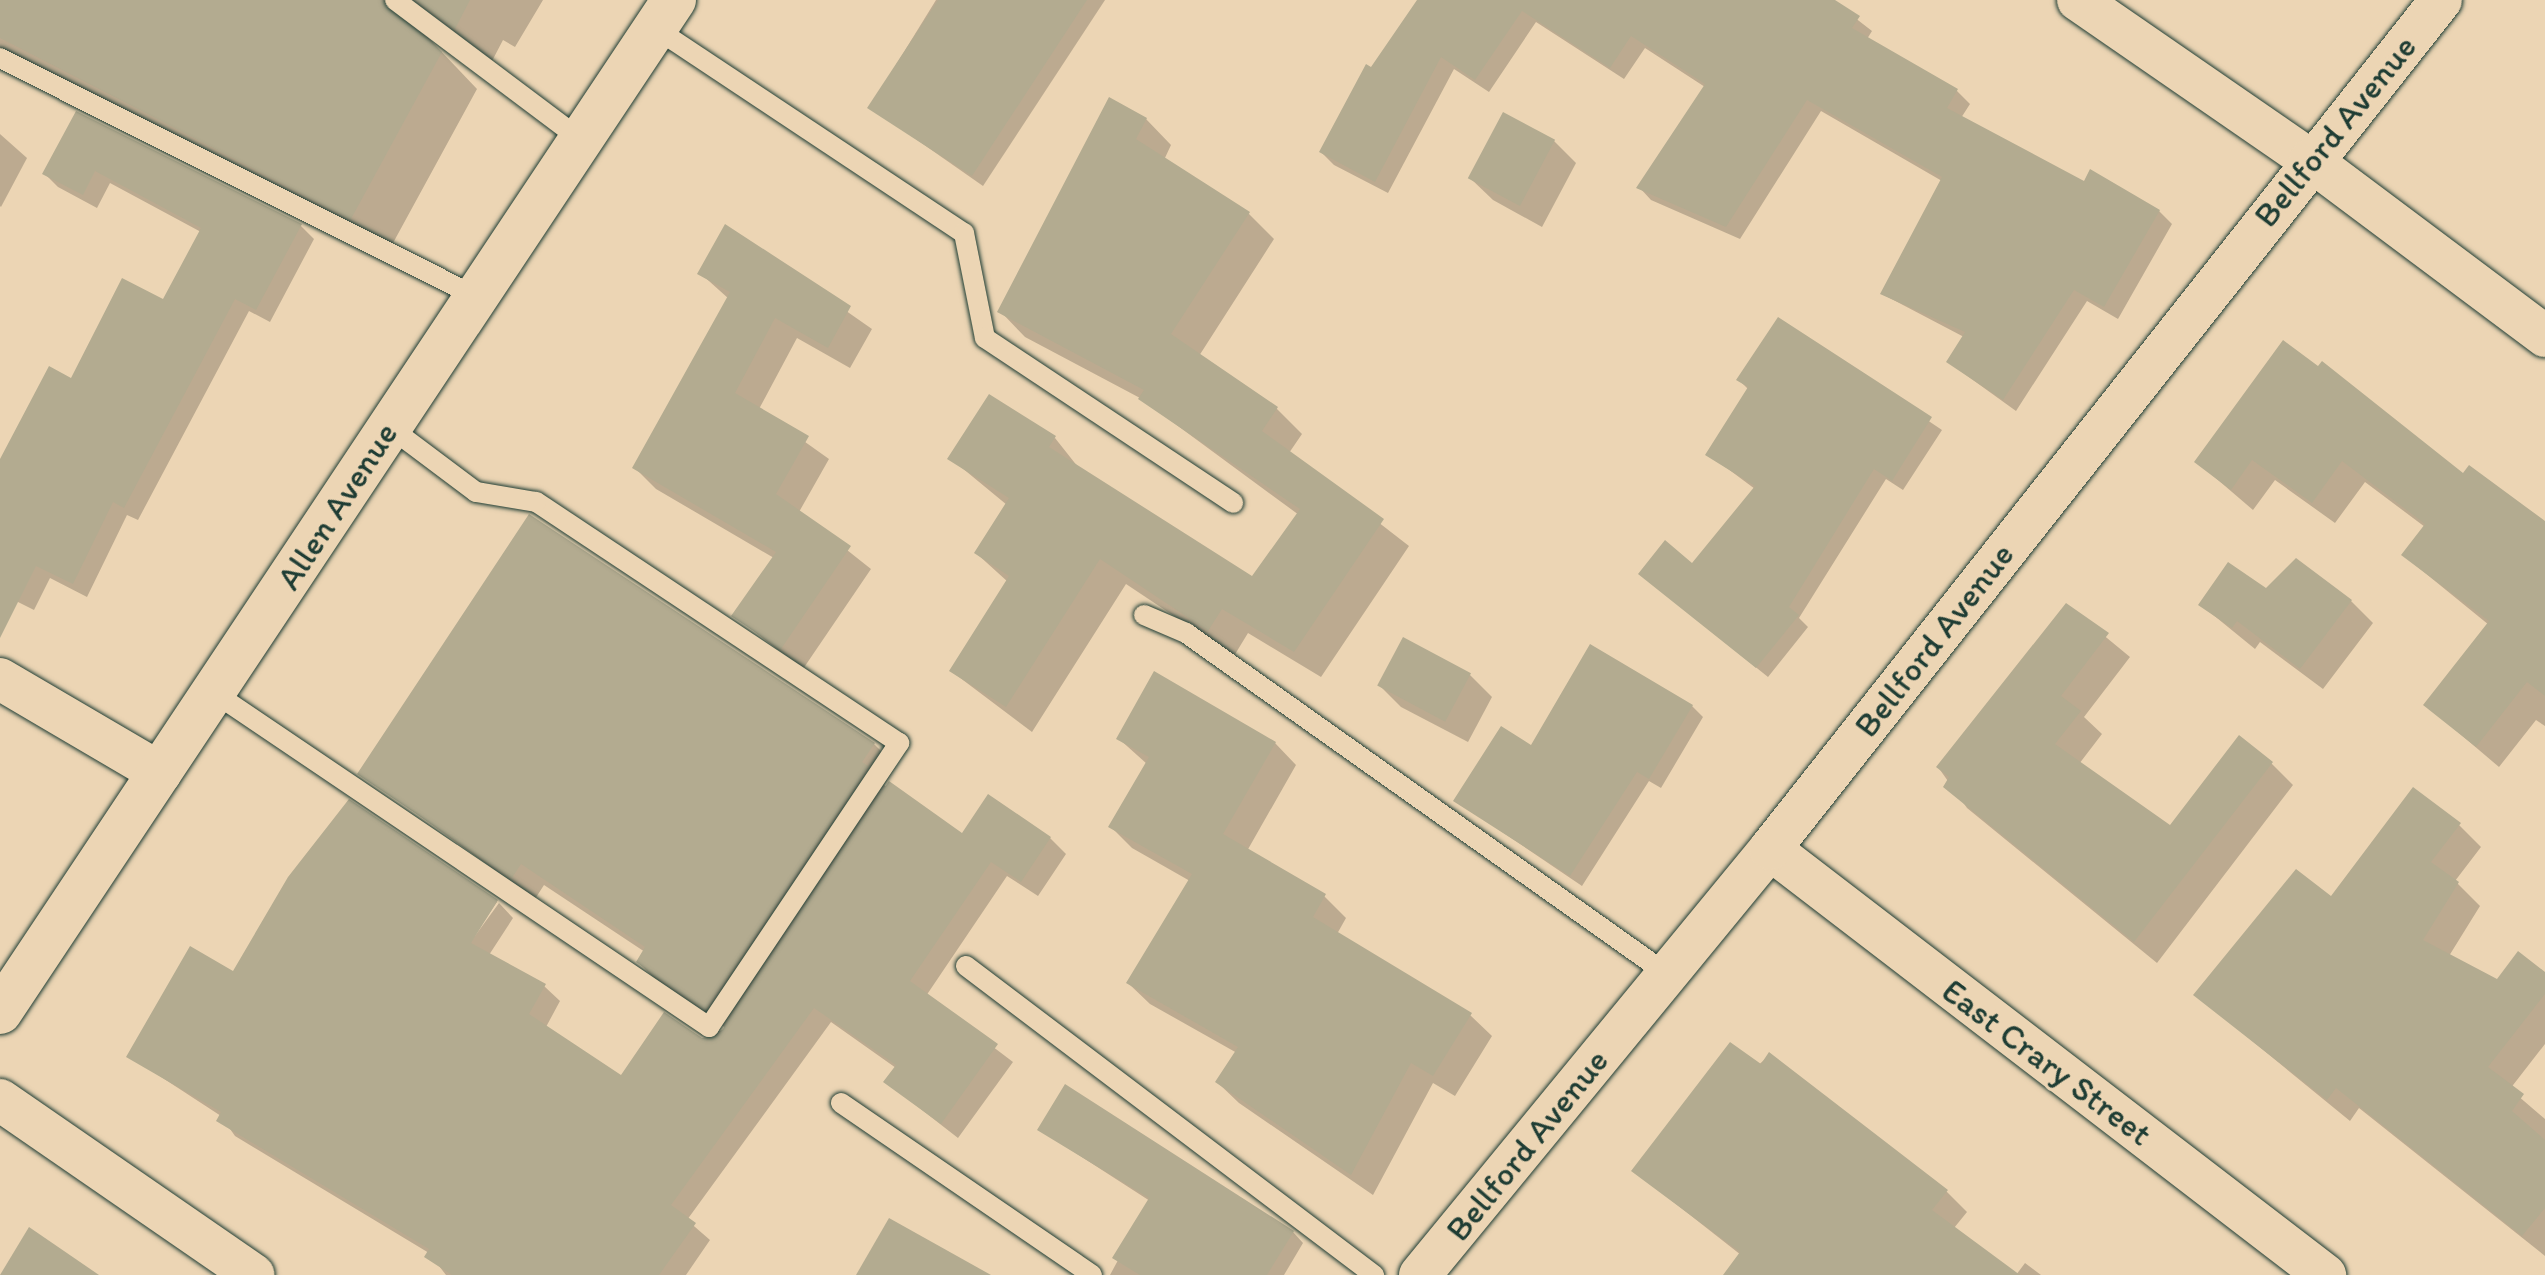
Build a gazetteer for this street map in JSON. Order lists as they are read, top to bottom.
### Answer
{
  "streets": {
    "street": ["Bellford Avenue", "Allen Avenue", "East Crary Street"]
  },
  "crossings": [
    ["Bellford Avenue", "East Crary Street"]
  ]
}
